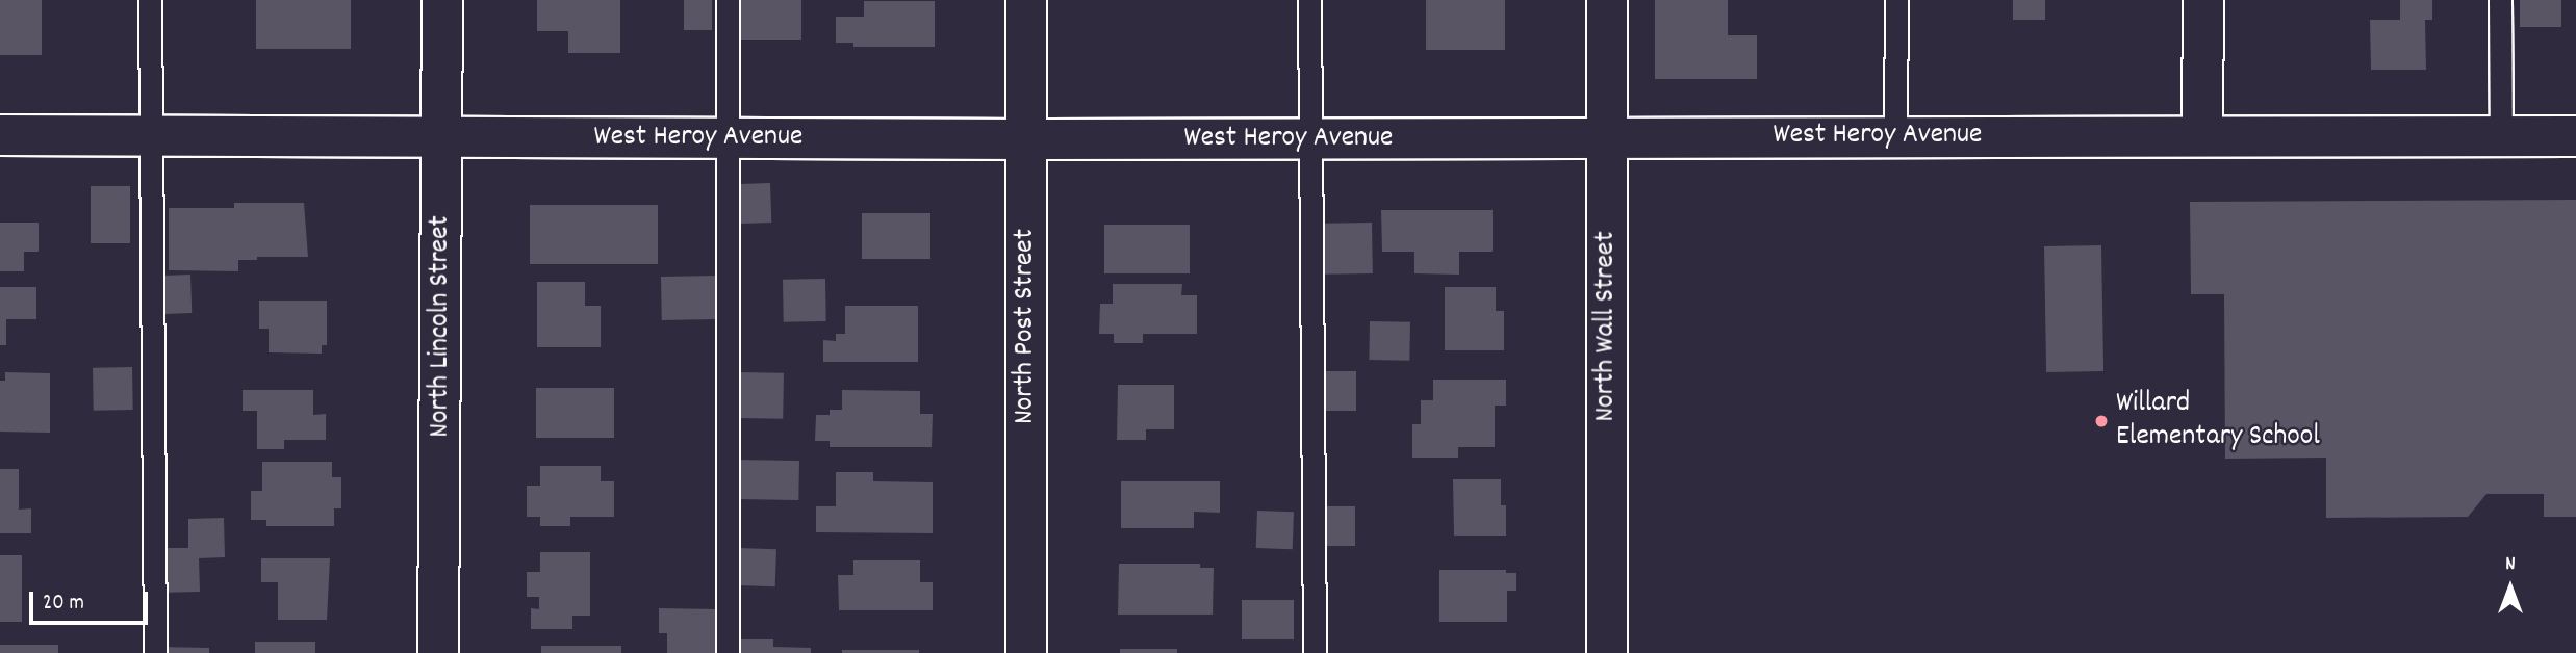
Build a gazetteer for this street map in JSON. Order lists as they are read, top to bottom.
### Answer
{
  "streets": {
    "street": [
      "West Heroy Avenue",
      "North Lincoln Street",
      "North Post Street",
      "North Wall Street"
    ]
  },
  "crossings": [
    ["West Heroy Avenue", "North Lincoln Street"],
    ["West Heroy Avenue", "North Post Street"],
    ["West Heroy Avenue", "North Wall Street"]
  ],
  "places": ["Willard Elementary School"],
  "scale_bar": "20 m",
  "north": "top"
}
